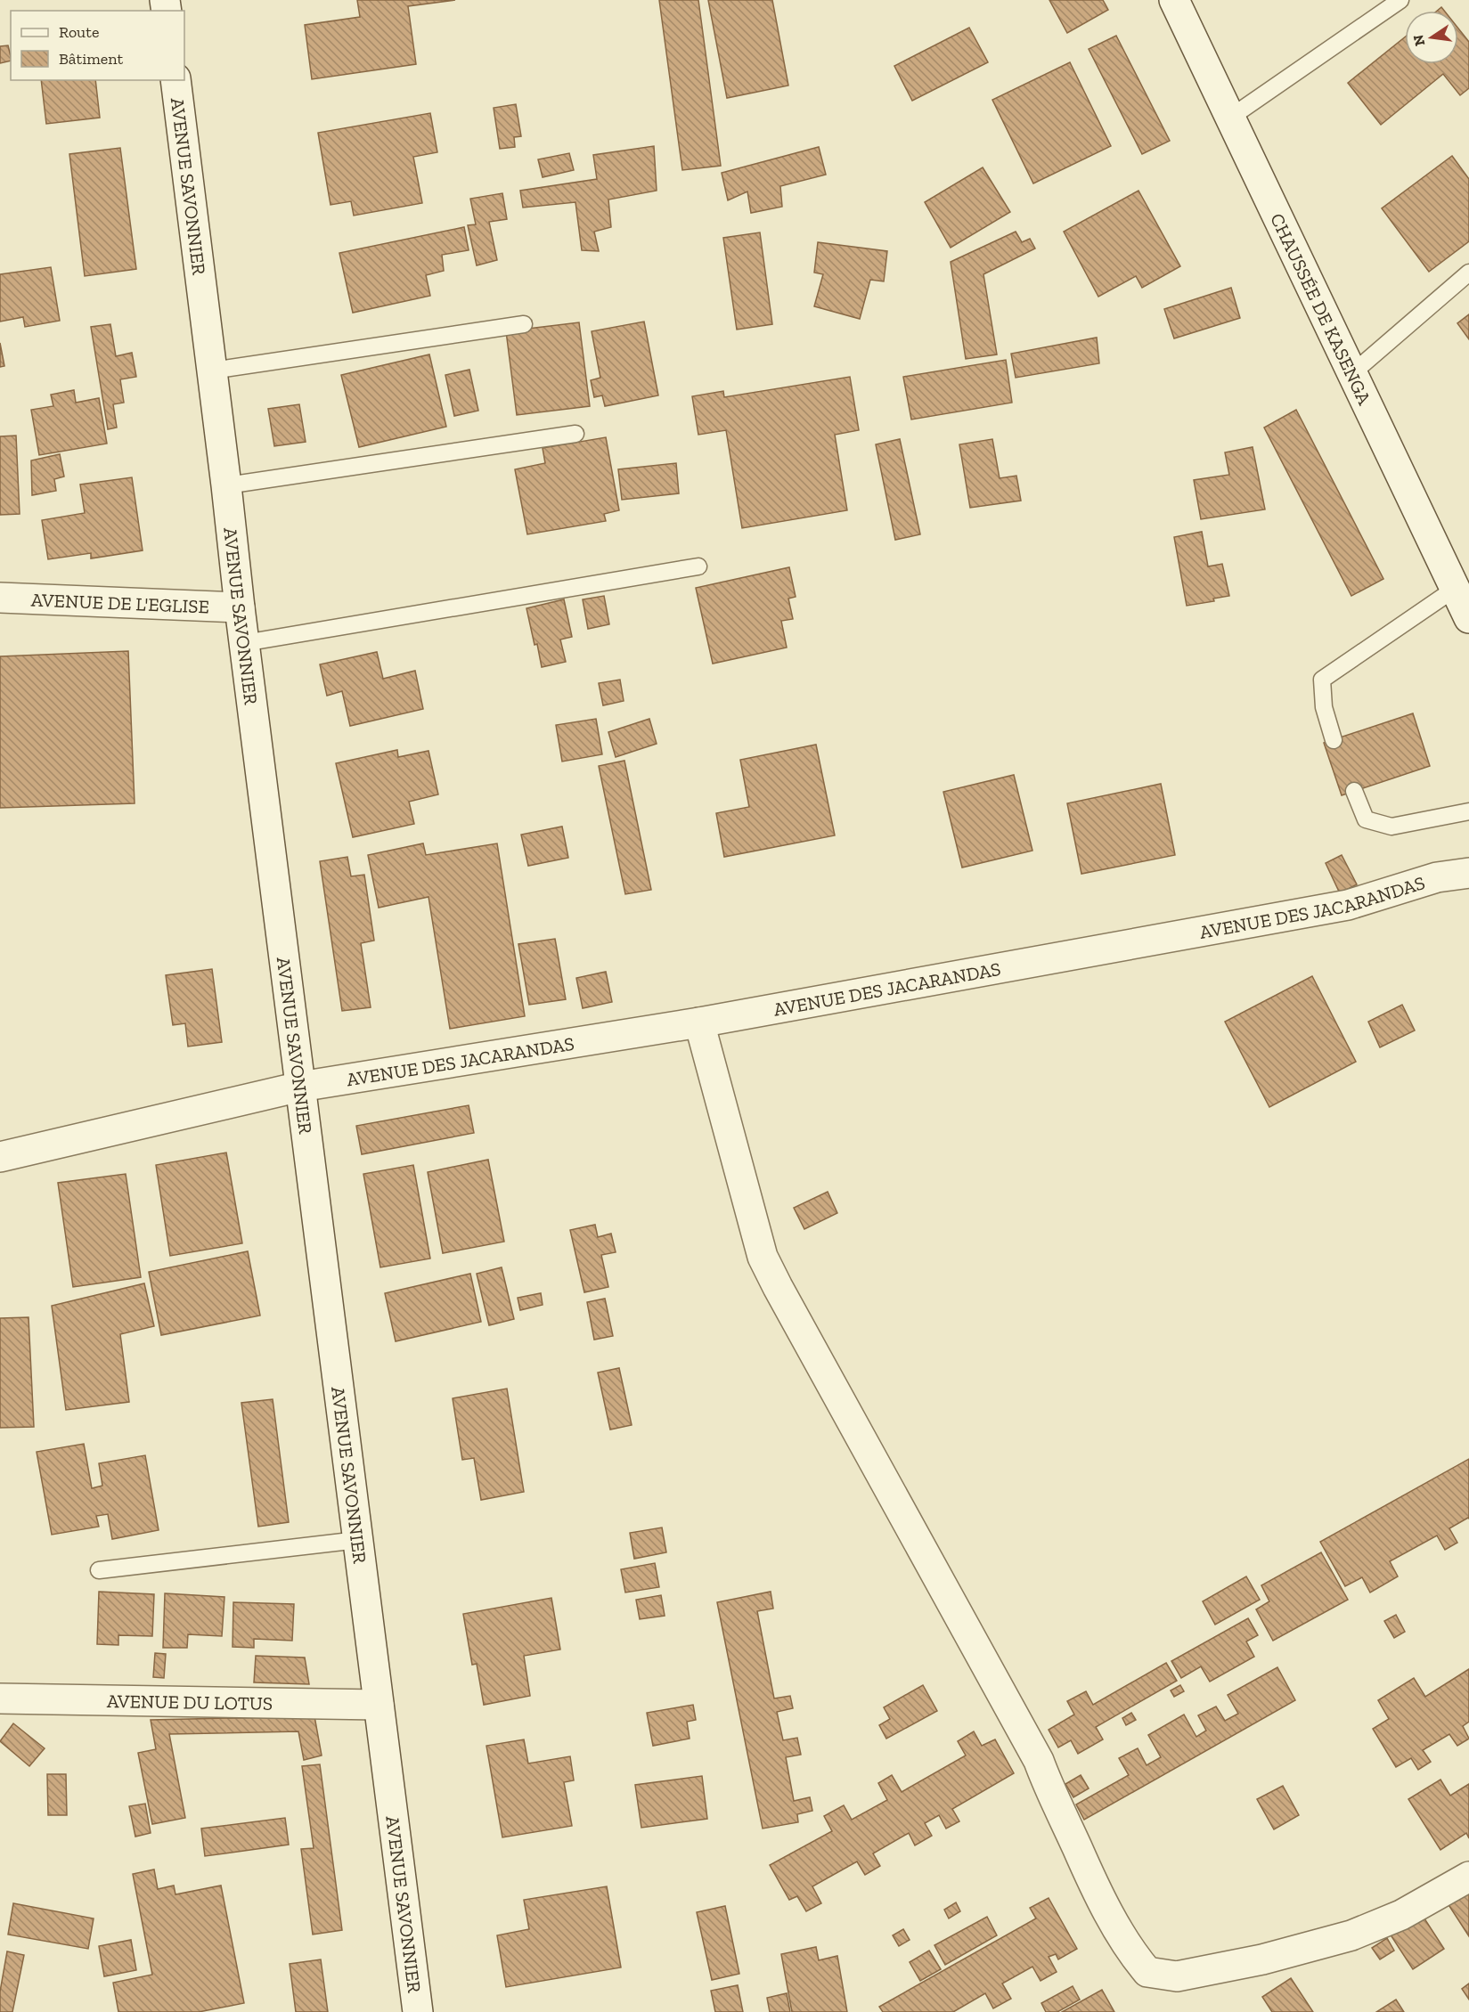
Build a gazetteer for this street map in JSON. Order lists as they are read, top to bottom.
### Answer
{
  "streets": {
    "street": [
      "AVENUE SAVONNIER",
      "CHAUSSÉE DE KASENGA",
      "AVENUE DE L'EGLISE",
      "AVENUE DES JACARANDAS",
      "AVENUE DU LOTUS"
    ]
  },
  "crossings": [
    ["AVENUE SAVONNIER", "AVENUE DE L'EGLISE"],
    ["AVENUE SAVONNIER", "AVENUE DES JACARANDAS"],
    ["AVENUE SAVONNIER", "AVENUE DU LOTUS"]
  ],
  "legend": ["Route", "Bâtiment"],
  "north": "left"
}
